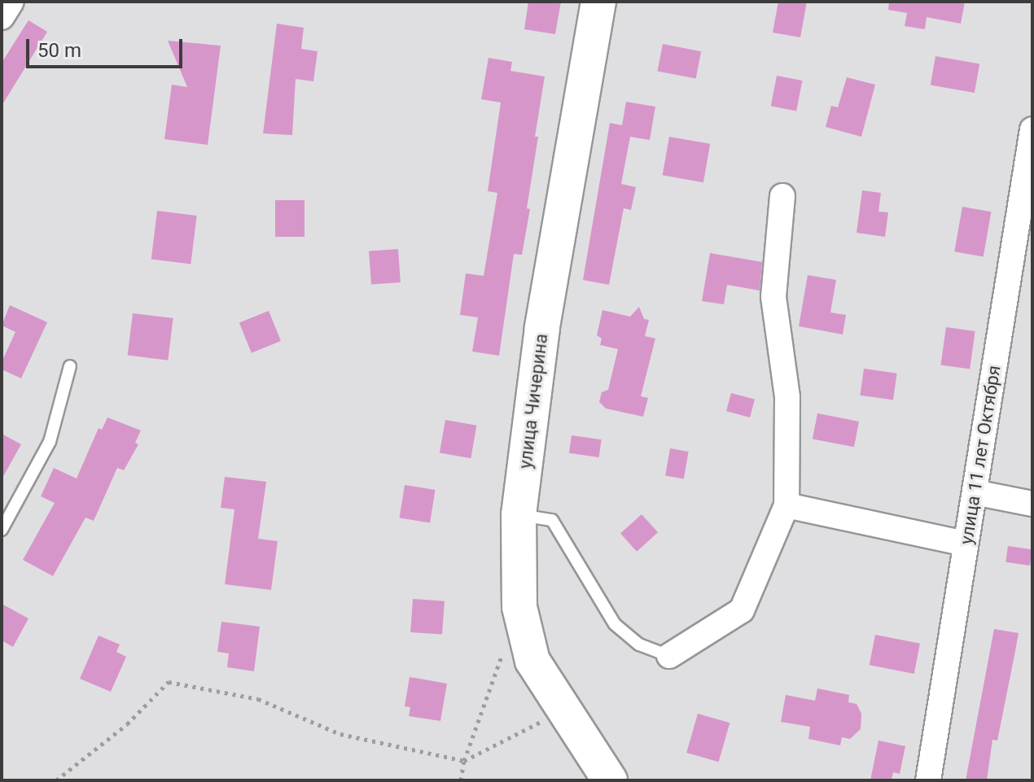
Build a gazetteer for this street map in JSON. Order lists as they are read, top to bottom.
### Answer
{
  "streets": {
    "street": ["улица Чичерина", "улица 11 лет Октября"]
  },
  "scale_bar": "50 m"
}
